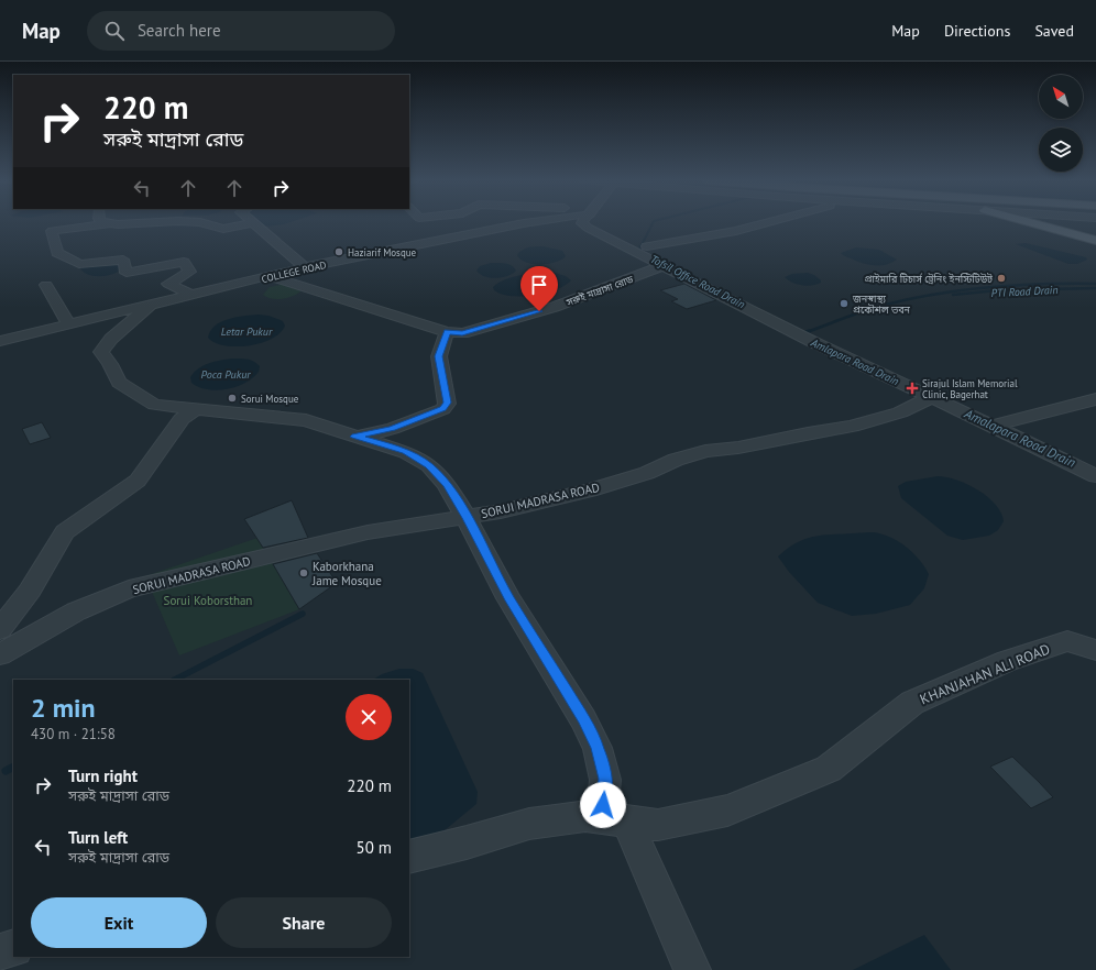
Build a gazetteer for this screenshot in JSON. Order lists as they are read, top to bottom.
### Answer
{
  "streets": {
    "street": [
      "COLLEGE ROAD",
      "সরুই মাদ্রাসা রোড",
      "SORUI MADRASA ROAD",
      "KHANJAHAN ALI ROAD"
    ]
  },
  "crossings": [
    ["COLLEGE ROAD", "সরুই মাদ্রাসা রোড"]
  ],
  "water": [
    "Tofsil Office Road Drain",
    "PTI Road Drain",
    "Letar Pukur",
    "Amlapara Road Drain",
    "Poca Pukur",
    "Amalapara Road Drain"
  ],
  "parks": ["Sorui Koborsthan"],
  "places": {
    "other": [
      "Haziarif Mosque",
      "প্রাইমারি টিচার্স ট্রেনিং ইনস্টিটিউট",
      "জনস্বাস্থ্য প্রকৌশল ভবন",
      "Sorui Mosque",
      "Kaborkhana Jame Mosque"
    ],
    "health": ["Sirajul Islam Memorial Clinic, Bagerhat"]
  },
  "north": "top left",
  "page": {
    "header": "Map",
    "search": "Search here",
    "nav": ["Map", "Directions", "Saved"],
    "turn": ["220 m", "সরুই মাদ্রাসা রোড"],
    "heading": ["2 min", "430 m · 21:58"],
    "list": [
      {
        "name": "Turn right",
        "note": "সরুই মাদ্রাসা রোড",
        "value": "220 m"
      },
      {
        "name": "Turn left",
        "note": "সরুই মাদ্রাসা রোড",
        "value": "50 m"
      }
    ],
    "buttons": ["Exit", "Share"]
  }
}
